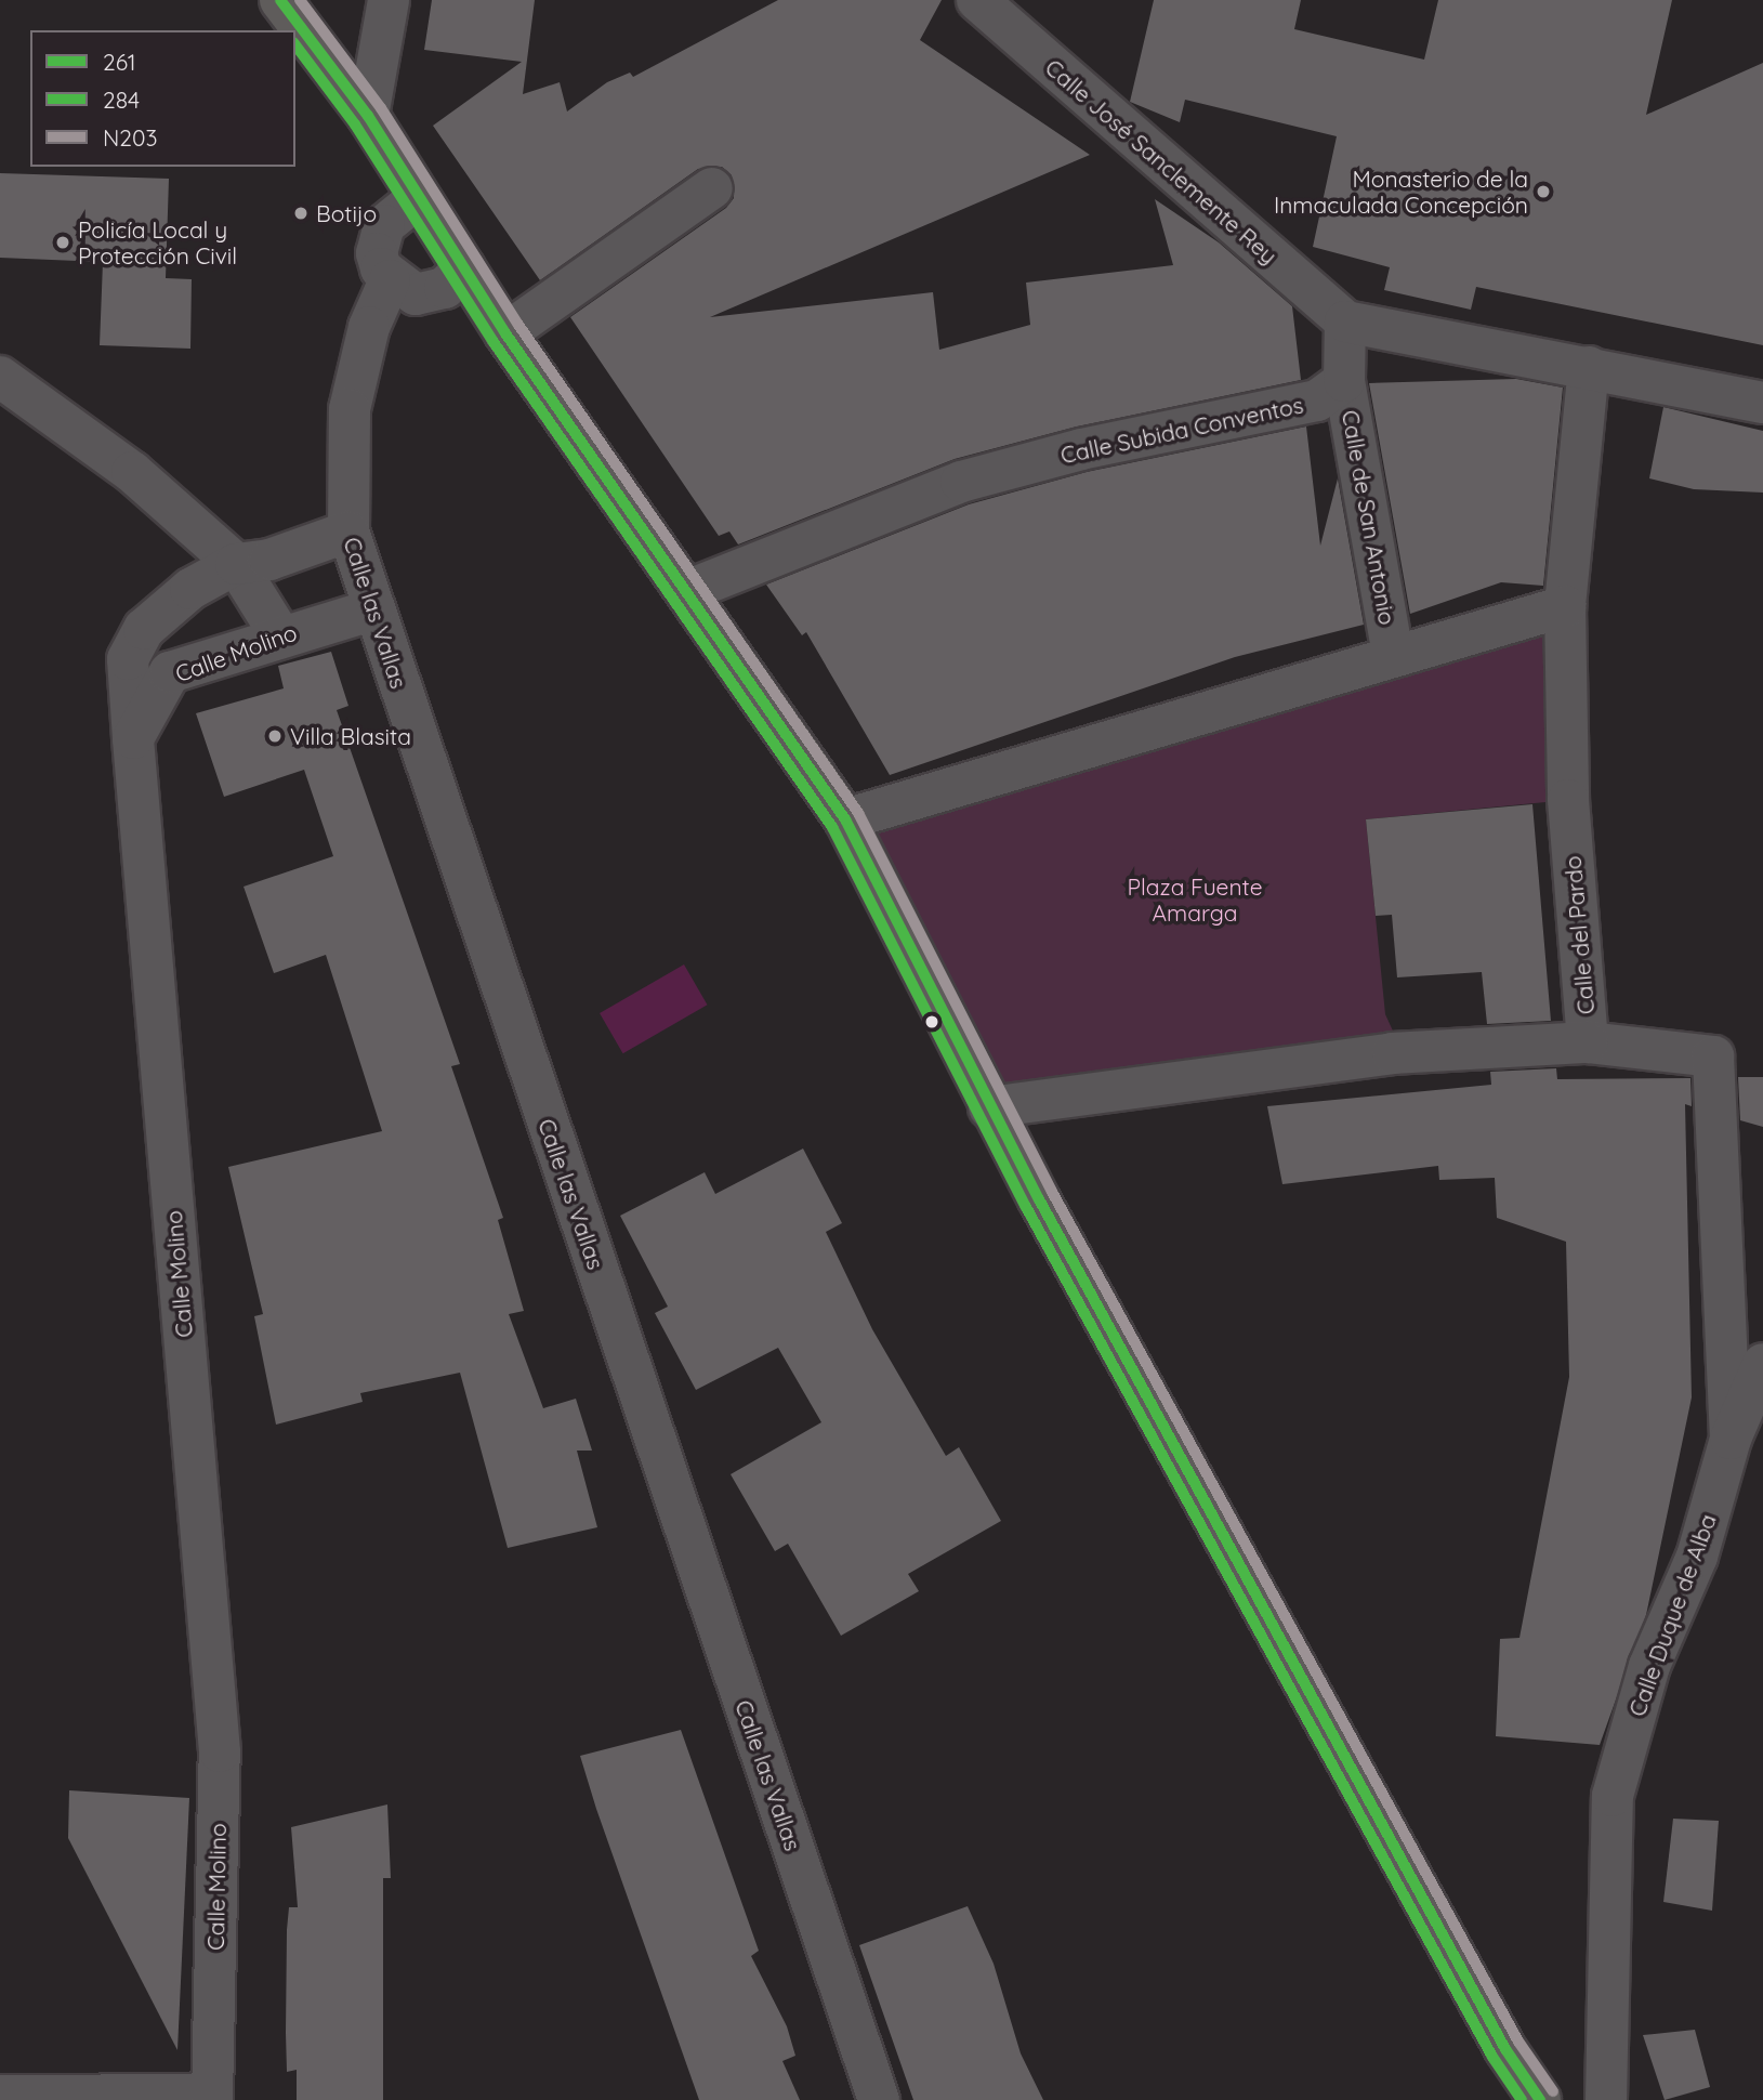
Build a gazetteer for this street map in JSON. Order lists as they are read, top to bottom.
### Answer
{
  "streets": {
    "street": [
      "Calle José Sanclemente Rey",
      "Calle Subida Conventos",
      "Calle de San Antonio",
      "Calle las Vallas",
      "Calle Molino",
      "Calle del Pardo",
      "Calle Duque de Alba"
    ]
  },
  "crossings": [
    ["Calle Subida Conventos", "Calle de San Antonio"],
    ["Calle las Vallas", "Calle Molino"],
    ["Calle del Pardo", "Calle Duque de Alba"]
  ],
  "parks": ["Plaza Fuente Amarga"],
  "places": [
    "Monasterio de la Inmaculada Concepción",
    "Botijo",
    "Policía Local y Protección Civil",
    "Villa Blasita"
  ],
  "lines": ["transit line 261", "transit line N203", "transit line 284"],
  "legend": ["261", "284", "N203"]
}
